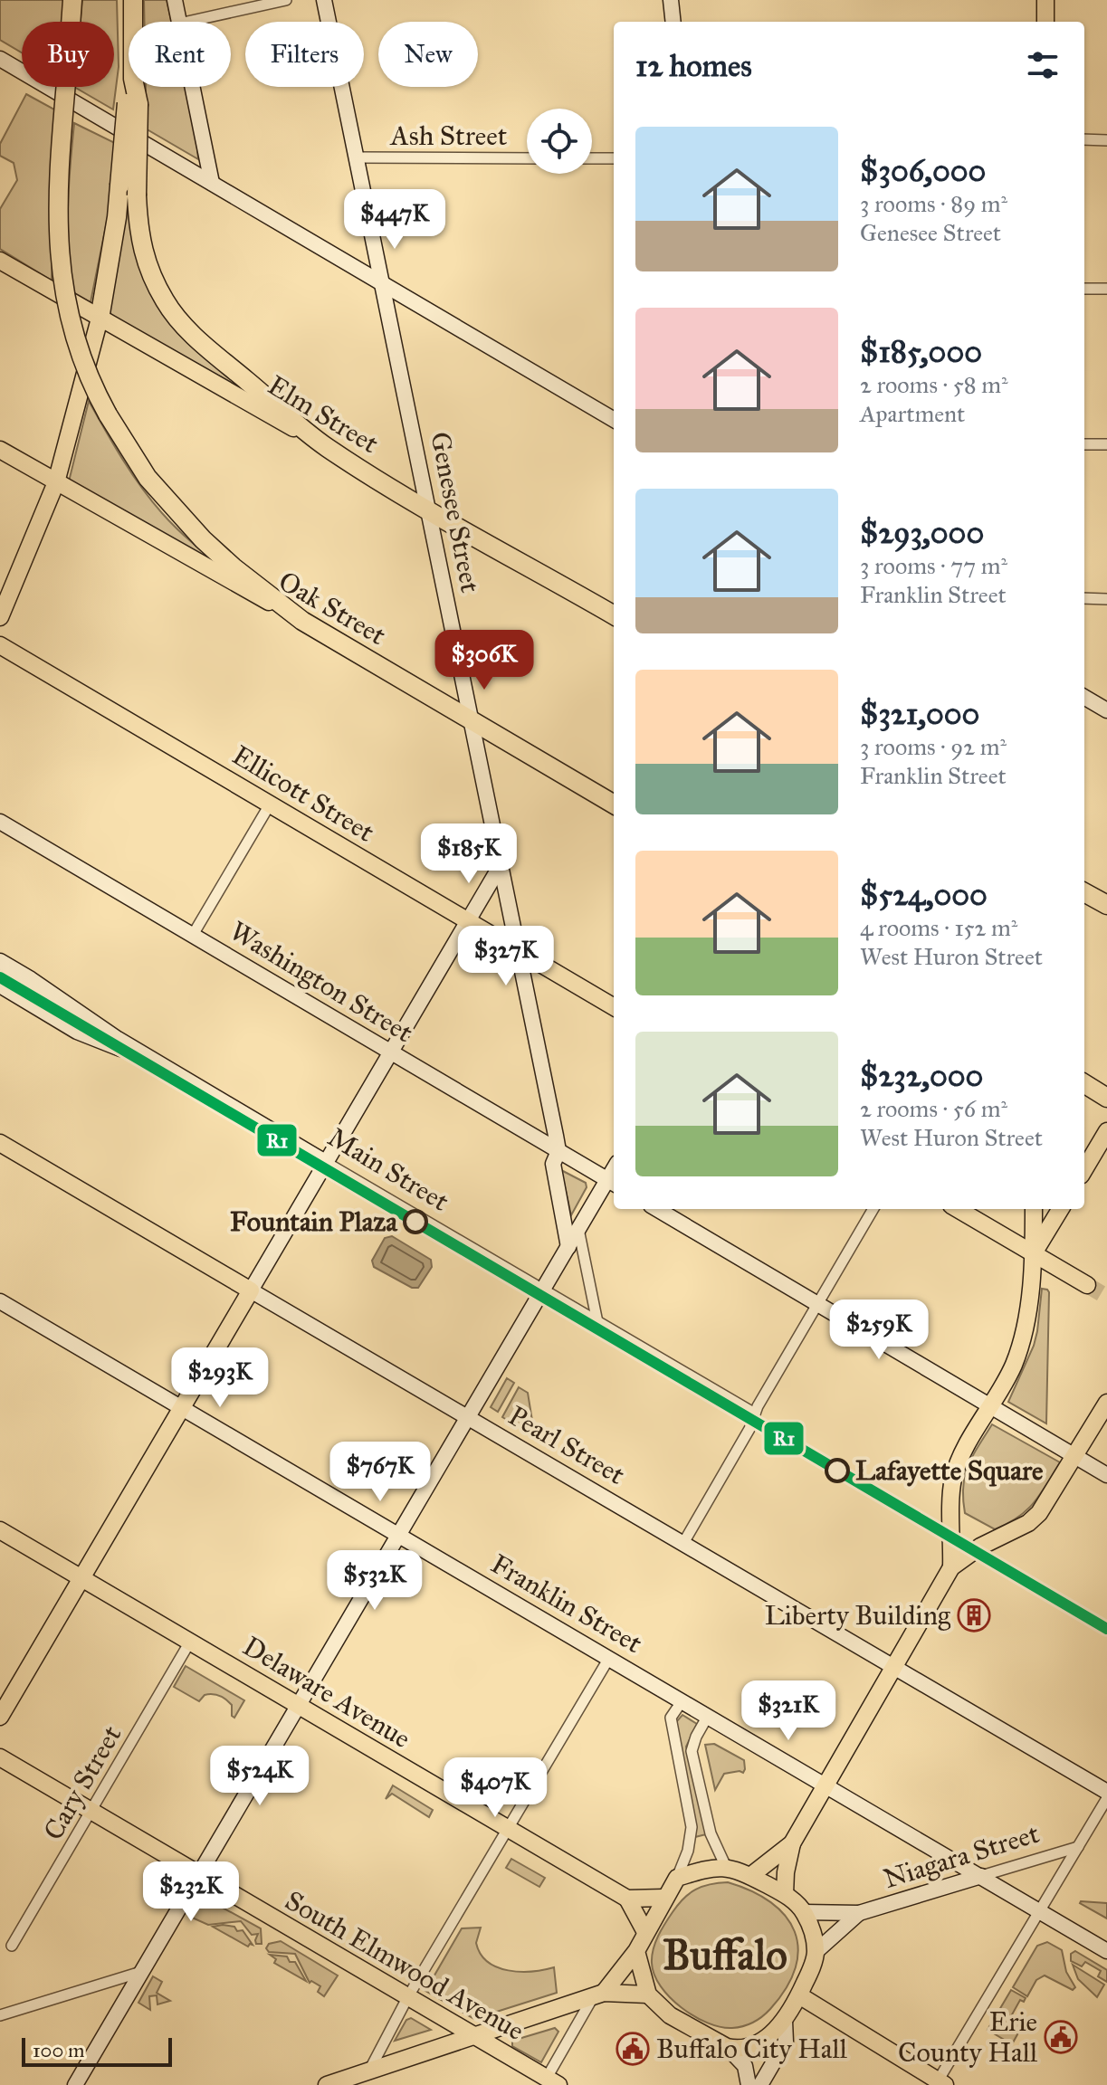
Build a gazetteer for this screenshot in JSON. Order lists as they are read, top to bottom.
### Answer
{
  "streets": {
    "highway": ["Elm Street", "Oak Street"],
    "main road": [
      "Ellicott Street",
      "Pearl Street",
      "Delaware Avenue",
      "South Elmwood Avenue"
    ],
    "street": [
      "Ash Street",
      "Genesee Street",
      "Washington Street",
      "Main Street",
      "Franklin Street",
      "Cary Street",
      "Niagara Street"
    ]
  },
  "crossings": [
    ["Ash Street", "Genesee Street"],
    ["Elm Street", "Genesee Street"],
    ["Genesee Street", "Oak Street"],
    ["Genesee Street", "Ellicott Street"],
    ["Genesee Street", "Washington Street"],
    ["Franklin Street", "Niagara Street"],
    ["Delaware Avenue", "Cary Street"],
    ["Cary Street", "South Elmwood Avenue"]
  ],
  "districts": ["Buffalo"],
  "places": {
    "other": ["Fountain Plaza", "Lafayette Square"],
    "building": ["Liberty Building"],
    "public building": ["Erie County Hall", "Buffalo City Hall"]
  },
  "lines": ["transit line R1"],
  "scale_bar": "100 m",
  "page": {
    "chip": [
      "Buy",
      "Rent",
      "Filters",
      "New"
    ],
    "heading": "12 homes",
    "list": [
      {
        "name": "$306,000",
        "note": "3 rooms · 89 m² · Genesee Street"
      },
      {
        "name": "$185,000",
        "note": "2 rooms · 58 m² · Apartment"
      },
      {
        "name": "$293,000",
        "note": "3 rooms · 77 m² · Franklin Street"
      },
      {
        "name": "$321,000",
        "note": "3 rooms · 92 m² · Franklin Street"
      },
      {
        "name": "$524,000",
        "note": "4 rooms · 152 m² · West Huron Street"
      },
      {
        "name": "$232,000",
        "note": "2 rooms · 56 m² · West Huron Street"
      }
    ],
    "price": [
      "$447K",
      "$306K",
      "$185K",
      "$327K",
      "$259K",
      "$293K",
      "$767K",
      "$532K",
      "$321K",
      "$524K",
      "$407K",
      "$232K"
    ],
    "scale": "100 m"
  }
}
